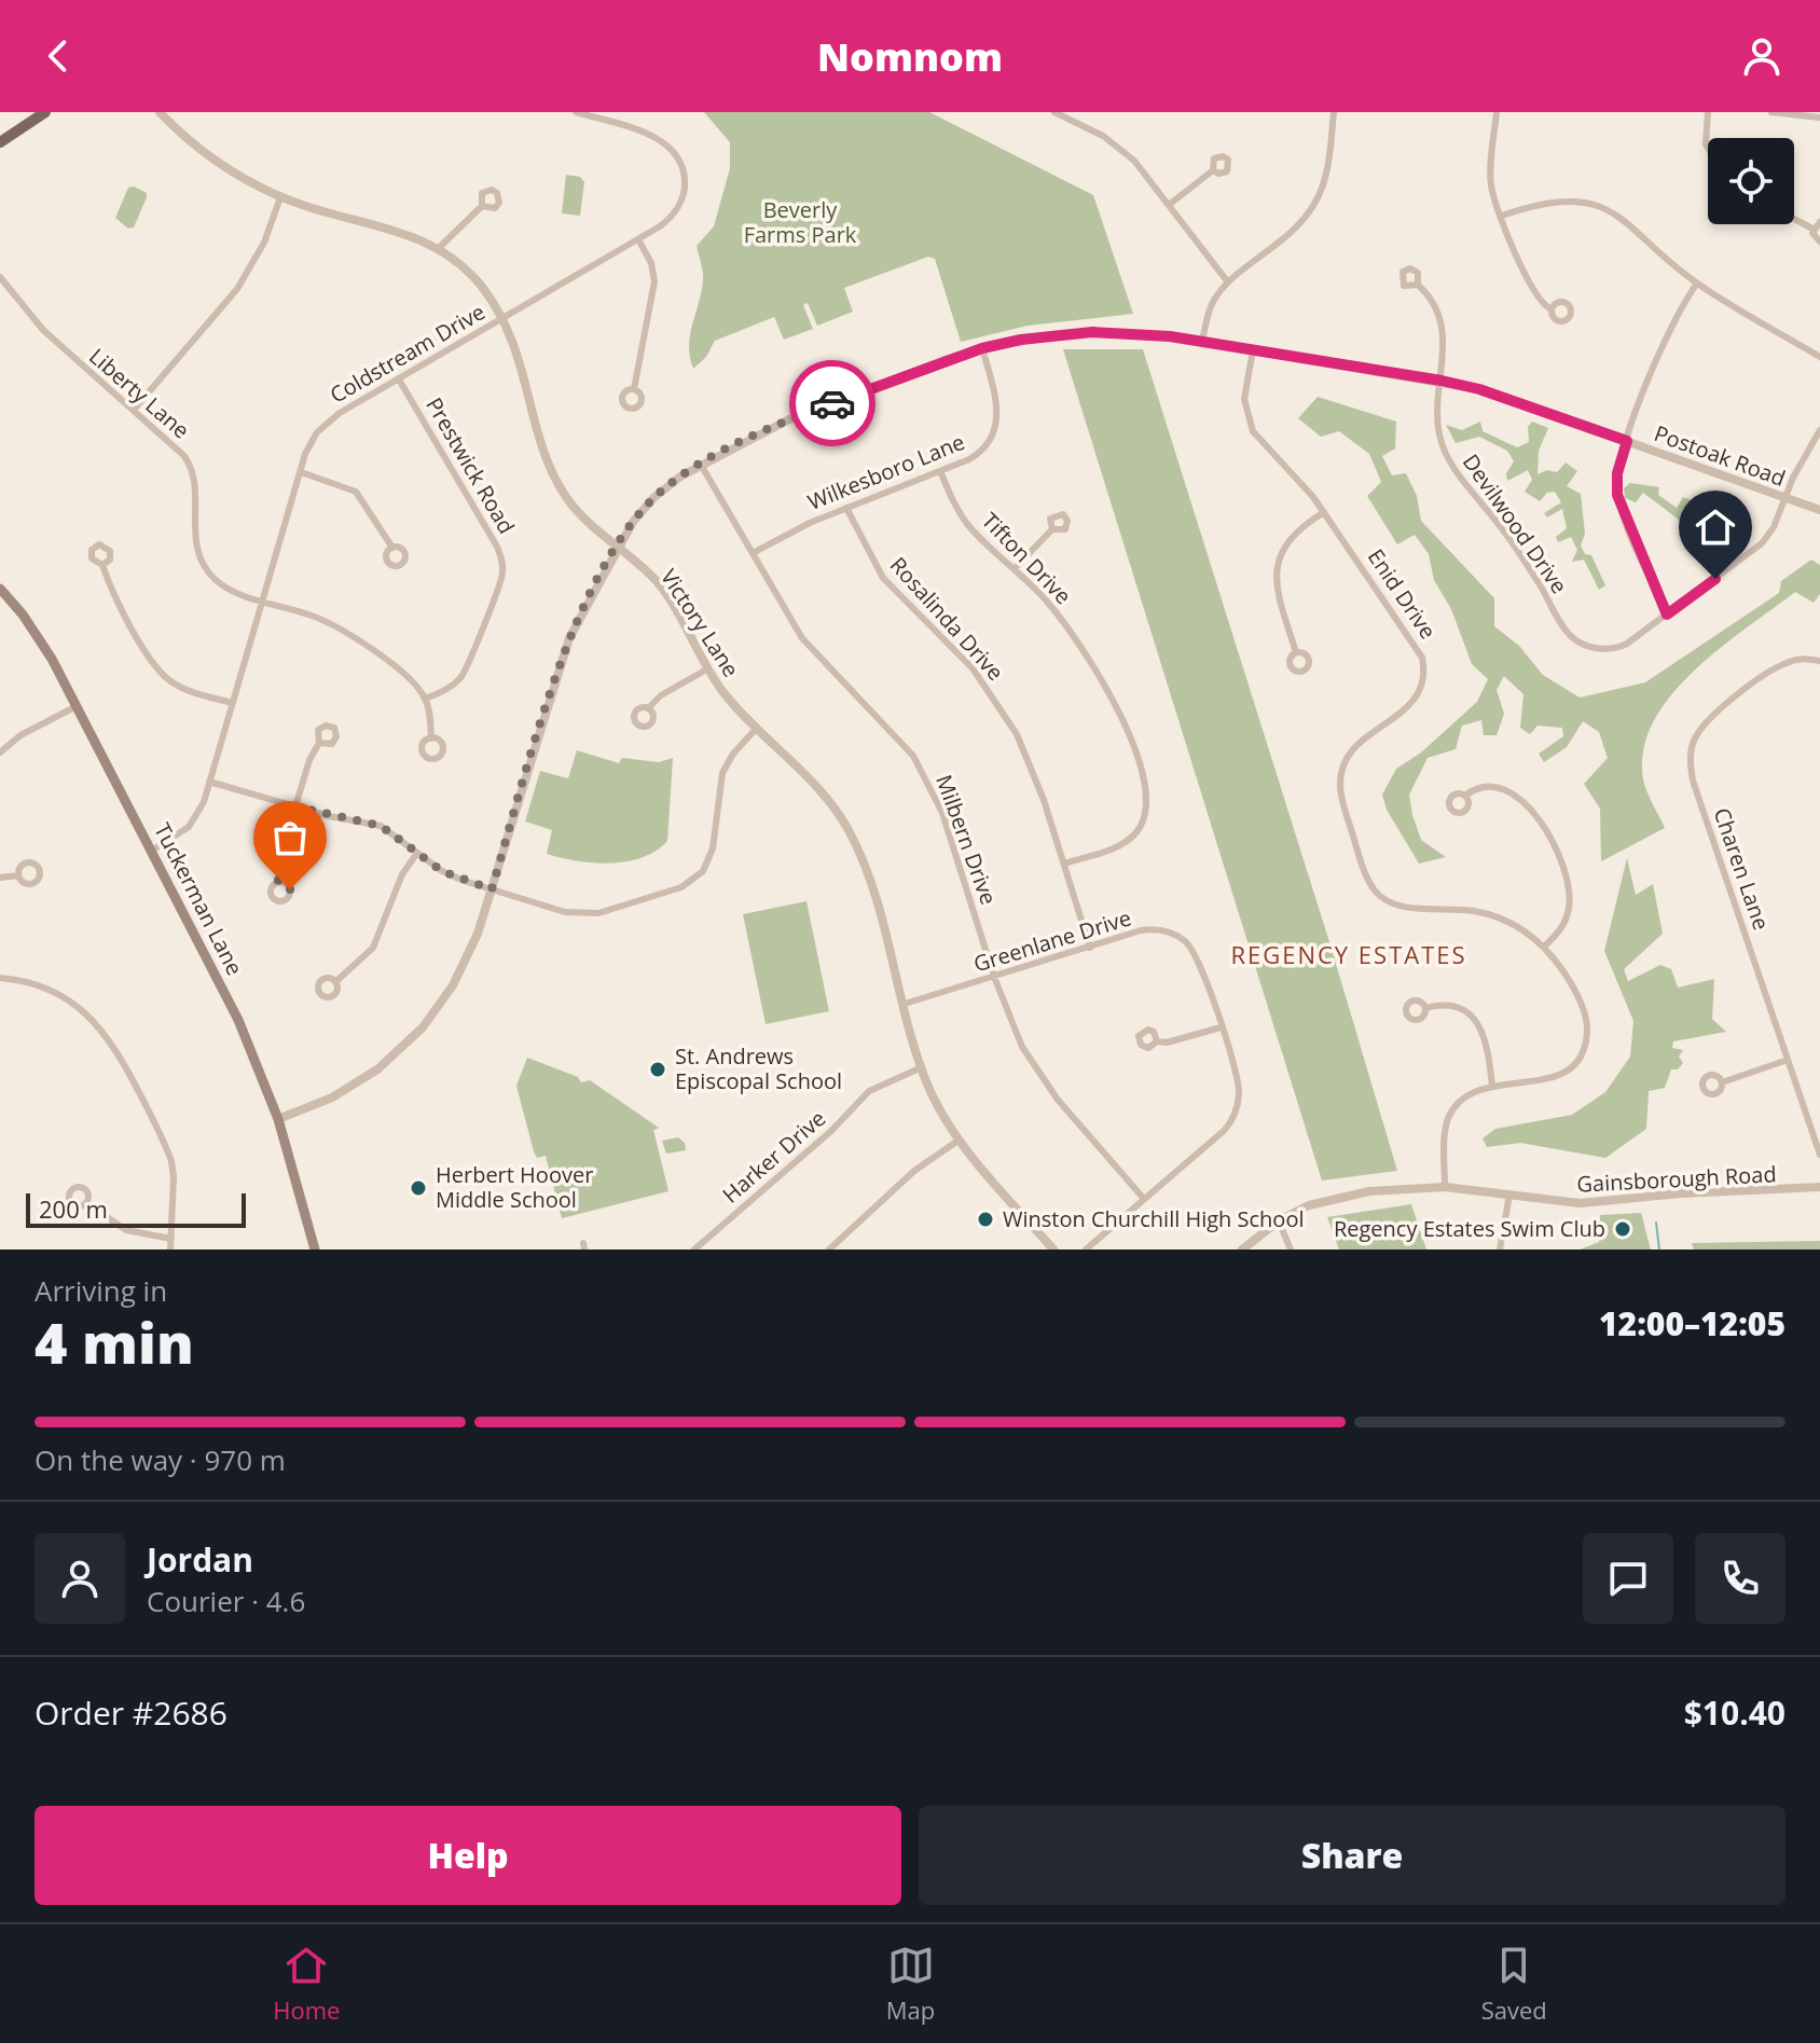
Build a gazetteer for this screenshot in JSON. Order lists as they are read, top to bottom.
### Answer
{
  "streets": {
    "main road": ["Tuckerman Lane"],
    "street": [
      "Coldstream Drive",
      "Liberty Lane",
      "Postoak Road",
      "Prestwick Road",
      "Wilkesboro Lane",
      "Devilwood Drive",
      "Tifton Drive",
      "Enid Drive",
      "Rosalinda Drive",
      "Victory Lane",
      "Milbern Drive",
      "Charen Lane",
      "Greenlane Drive",
      "Harker Drive",
      "Gainsborough Road"
    ]
  },
  "crossings": [
    ["Coldstream Drive", "Liberty Lane"],
    ["Coldstream Drive", "Prestwick Road"],
    ["Coldstream Drive", "Victory Lane"],
    ["Coldstream Drive", "Tuckerman Lane"],
    ["Liberty Lane", "Prestwick Road"],
    ["Postoak Road", "Wilkesboro Lane"],
    ["Postoak Road", "Devilwood Drive"],
    ["Postoak Road", "Enid Drive"],
    ["Postoak Road", "Victory Lane"],
    ["Postoak Road", "Milbern Drive"],
    ["Postoak Road", "Tuckerman Lane"],
    ["Wilkesboro Lane", "Tifton Drive"],
    ["Wilkesboro Lane", "Rosalinda Drive"],
    ["Wilkesboro Lane", "Milbern Drive"],
    ["Tifton Drive", "Rosalinda Drive"],
    ["Enid Drive", "Gainsborough Road"],
    ["Rosalinda Drive", "Greenlane Drive"],
    ["Victory Lane", "Greenlane Drive"],
    ["Victory Lane", "Harker Drive"],
    ["Milbern Drive", "Greenlane Drive"]
  ],
  "districts": ["REGENCY ESTATES"],
  "parks": ["Beverly Farms Park"],
  "places": [
    "St. Andrews Episcopal School",
    "Herbert Hoover Middle School",
    "Winston Churchill High School",
    "Regency Estates Swim Club"
  ],
  "scale_bar": "200 m",
  "page": {
    "header": "Nomnom",
    "scale": "200 m",
    "heading": ["4 min", "Arriving in", "12:00–12:05"],
    "panel": [
      "Jordan",
      "Courier · 4.6",
      "Order #2686",
      "$10.40"
    ],
    "bar": "On the way · 970 m",
    "buttons": ["Help", "Share"],
    "tabs": ["Home", "Map", "Saved"]
  }
}
